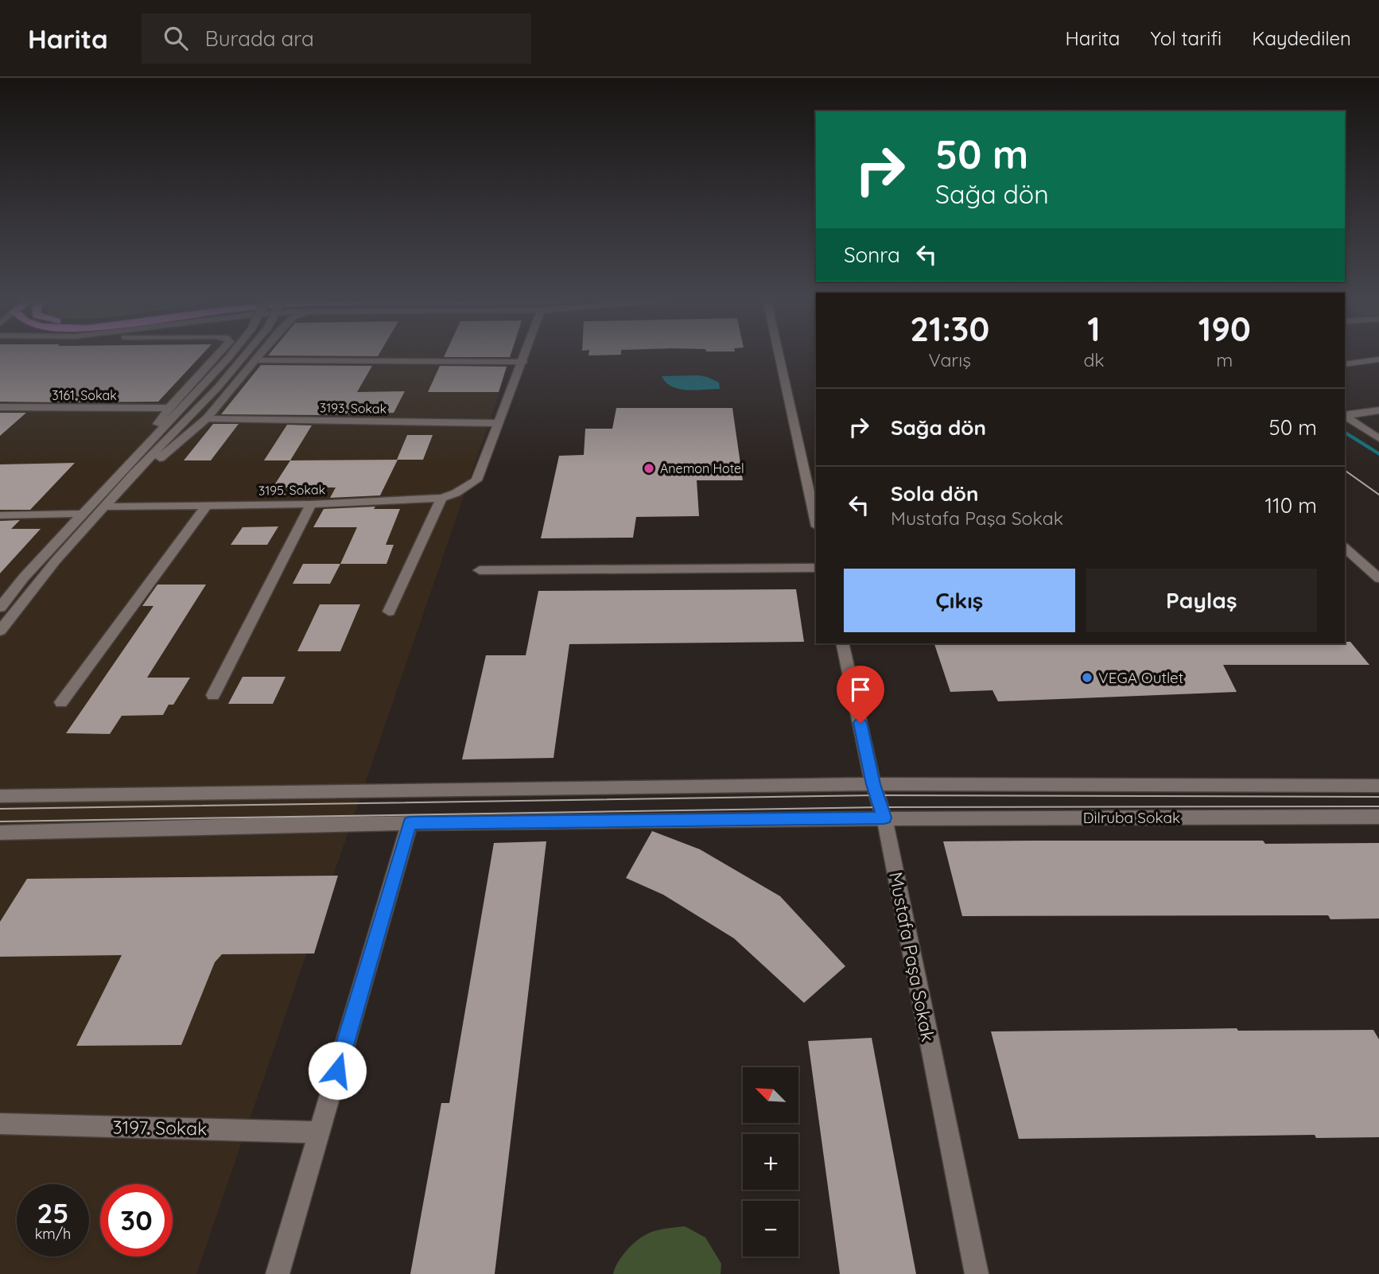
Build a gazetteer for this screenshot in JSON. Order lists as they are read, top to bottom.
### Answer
{
  "streets": {
    "street": [
      "3161. Sokak",
      "3193. Sokak",
      "3195. Sokak",
      "Dilruba Sokak",
      "Mustafa Paşa Sokak",
      "3197. Sokak"
    ]
  },
  "crossings": [
    ["3193. Sokak", "3195. Sokak"],
    ["Dilruba Sokak", "Mustafa Paşa Sokak"]
  ],
  "places": ["Anemon Hotel", "VEGA Outlet"],
  "north": "top left",
  "page": {
    "header": "Harita",
    "search": "Burada ara",
    "nav": ["Harita", "Yol tarifi", "Kaydedilen"],
    "turn": ["50 m", "Sağa dön"],
    "then": "Sonra",
    "eta": [
      "21:30",
      "Varış",
      "1",
      "dk",
      "190",
      "m"
    ],
    "list": [
      {
        "name": "Sağa dön",
        "value": "50 m"
      },
      {
        "name": "Sola dön",
        "note": "Mustafa Paşa Sokak",
        "value": "110 m"
      }
    ],
    "buttons": ["Çıkış", "Paylaş"],
    "map_buttons": ["+", "−"],
    "speed": "25 km/h",
    "limit": "30"
  }
}
